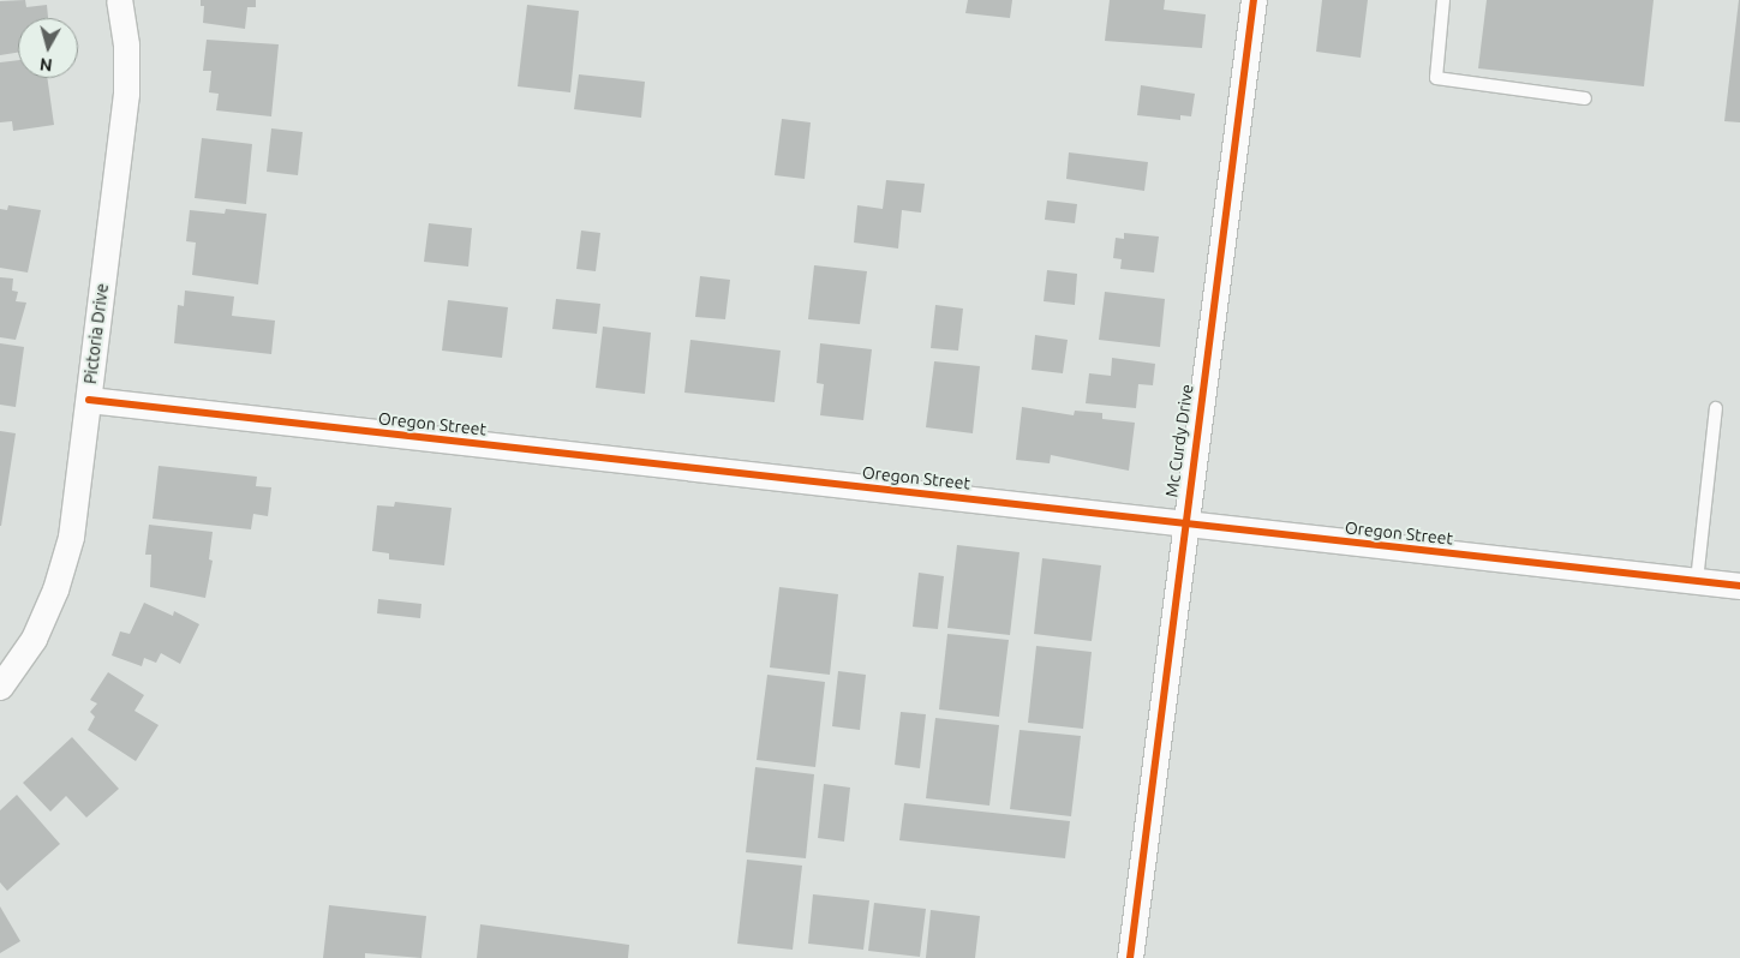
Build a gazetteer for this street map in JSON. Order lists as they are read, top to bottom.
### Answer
{
  "streets": {
    "street": ["Pictoria Drive", "Oregon Street", "Mc Curdy Drive"]
  },
  "crossings": [
    ["Pictoria Drive", "Oregon Street"],
    ["Oregon Street", "Mc Curdy Drive"]
  ],
  "north": "bottom"
}
